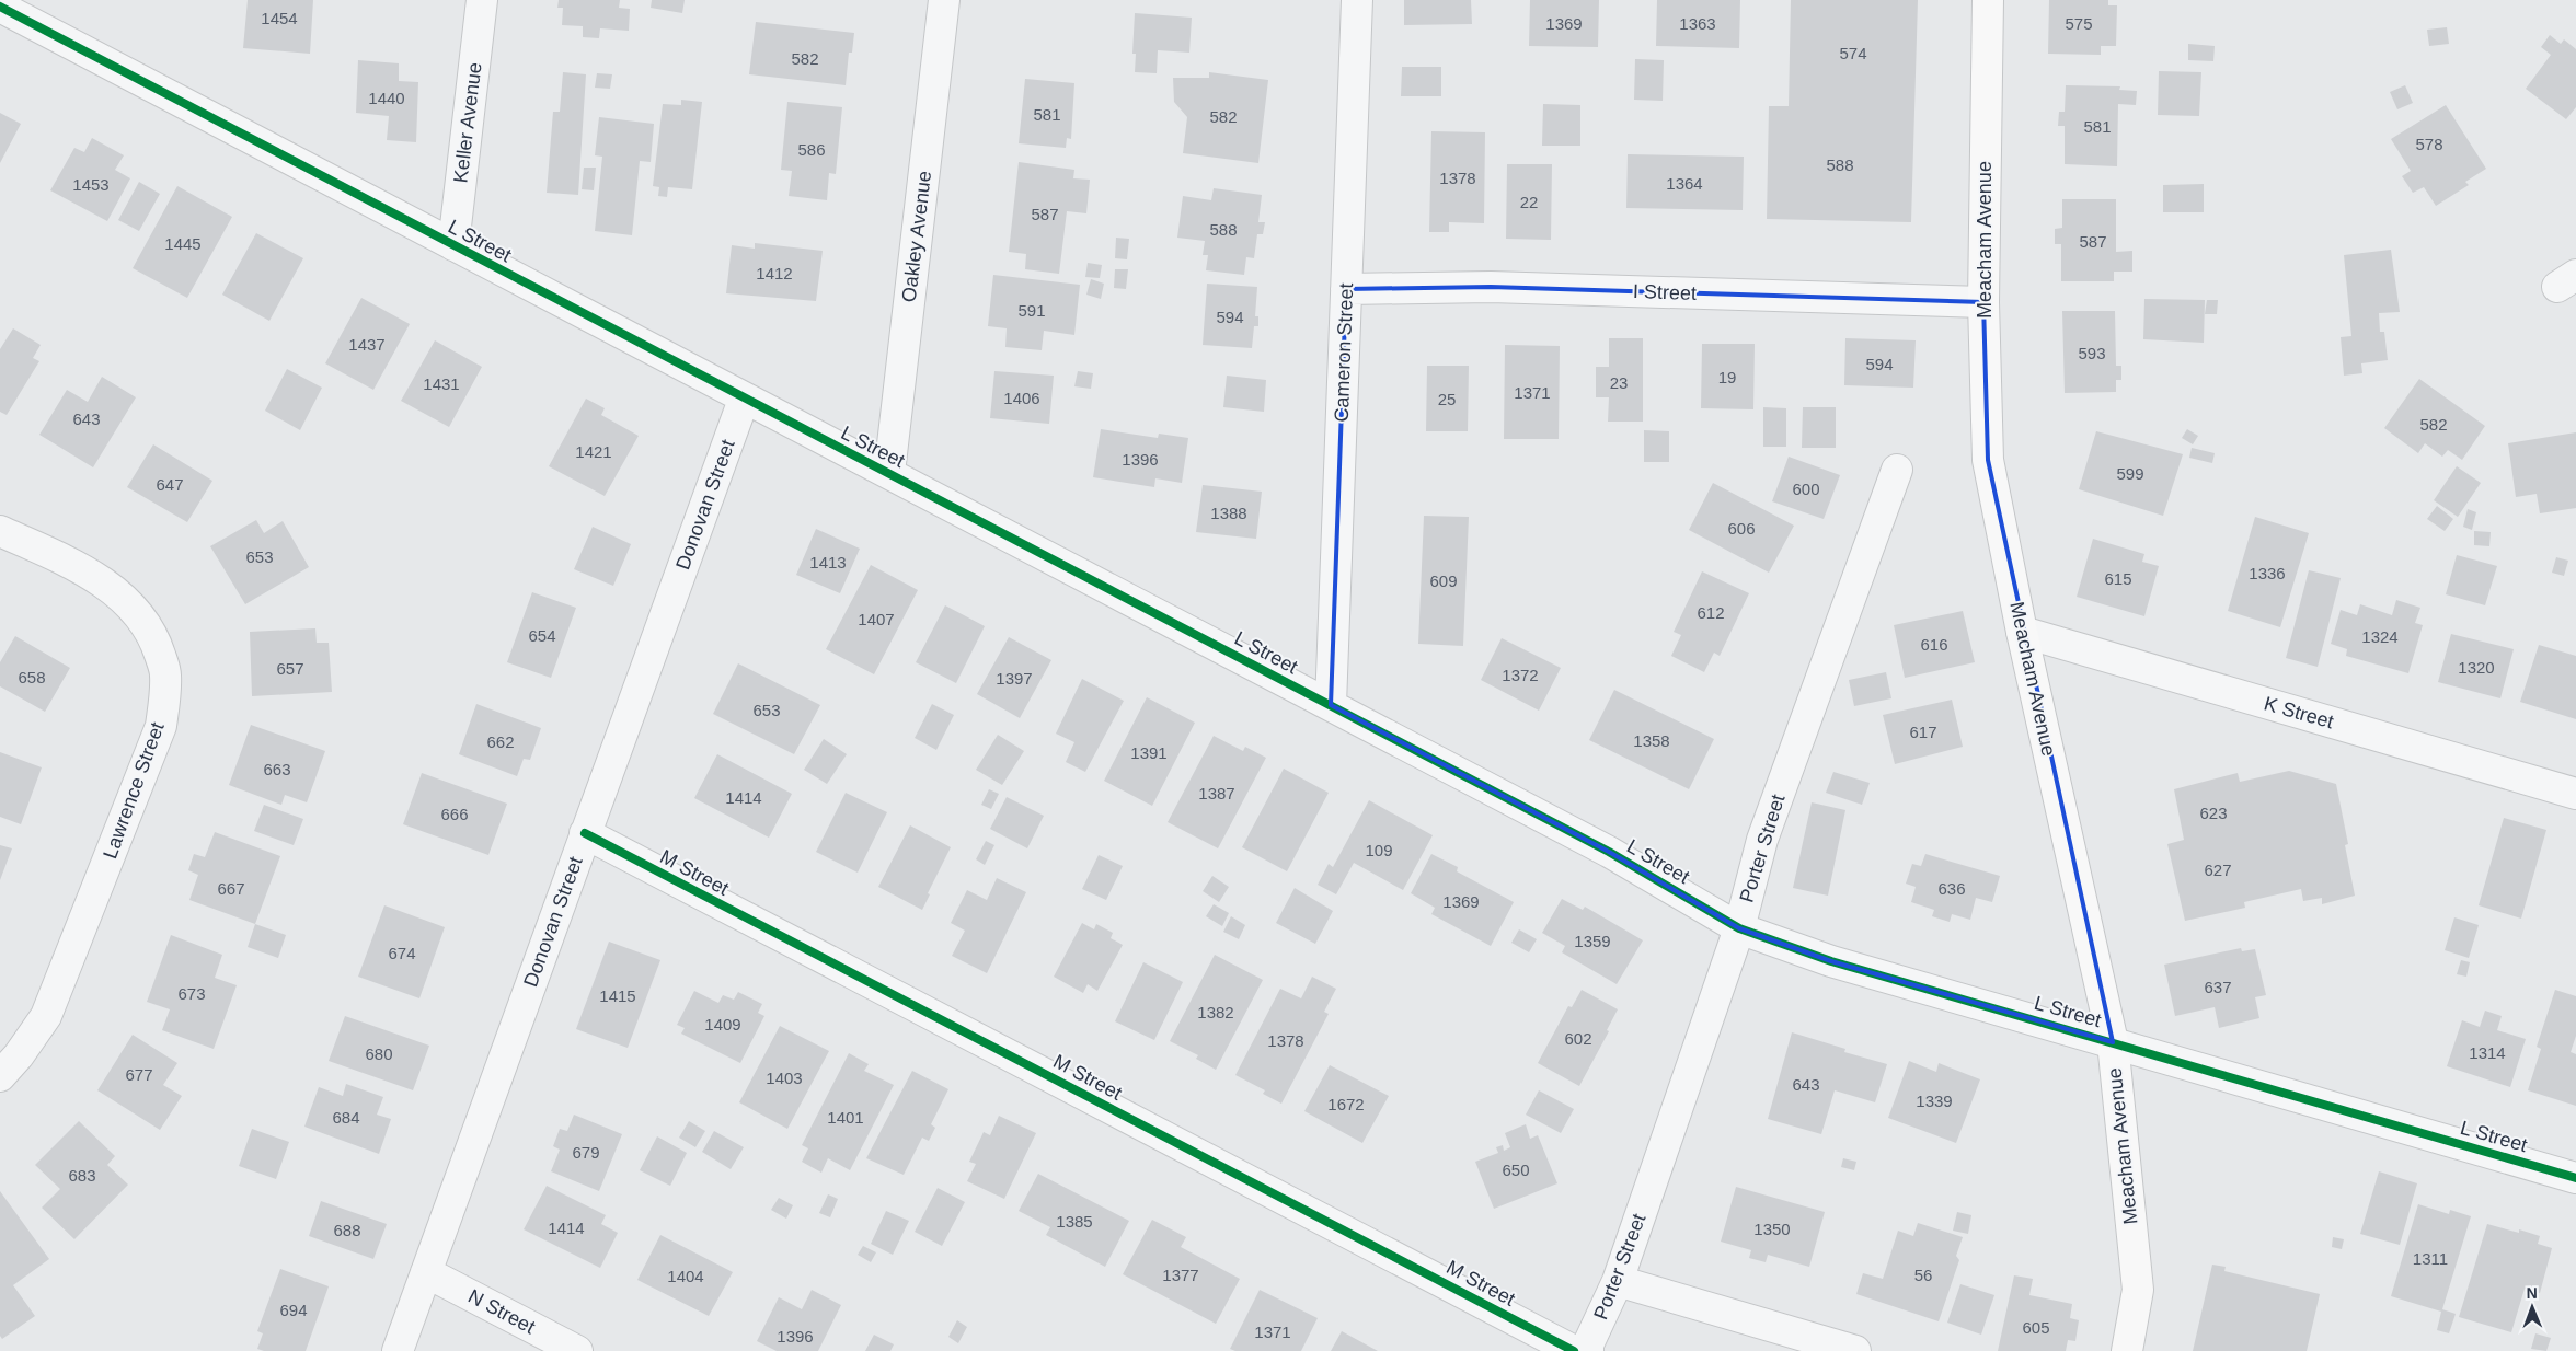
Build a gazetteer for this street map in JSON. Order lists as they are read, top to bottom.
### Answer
{
  "streets": {
    "main road": ["Meacham Avenue"],
    "street": [
      "Keller Avenue",
      "Oakley Avenue",
      "L Street",
      "I Street",
      "Cameron Street",
      "Donovan Street",
      "K Street",
      "Lawrence Street",
      "Porter Street",
      "M Street",
      "N Street"
    ]
  },
  "crossings": [
    ["Keller Avenue", "L Street"],
    ["Oakley Avenue", "L Street"],
    ["Meacham Avenue", "L Street"],
    ["Meacham Avenue", "I Street"],
    ["Meacham Avenue", "K Street"],
    ["L Street", "Cameron Street"],
    ["L Street", "Donovan Street"],
    ["L Street", "Porter Street"],
    ["I Street", "Cameron Street"],
    ["Donovan Street", "M Street"],
    ["Donovan Street", "N Street"]
  ],
  "house_numbers": [
    "1454",
    "1369",
    "1363",
    "575",
    "574",
    "582",
    "1440",
    "581",
    "582",
    "581",
    "578",
    "586",
    "588",
    "1378",
    "1364",
    "1453",
    "22",
    "587",
    "588",
    "587",
    "1445",
    "1412",
    "591",
    "594",
    "1437",
    "593",
    "594",
    "19",
    "23",
    "1431",
    "1371",
    "1406",
    "25",
    "643",
    "582",
    "1421",
    "1396",
    "599",
    "647",
    "600",
    "1388",
    "606",
    "653",
    "1413",
    "1336",
    "615",
    "609",
    "612",
    "1407",
    "654",
    "1324",
    "616",
    "1320",
    "657",
    "1372",
    "658",
    "1397",
    "653",
    "617",
    "1358",
    "662",
    "1391",
    "663",
    "1387",
    "1414",
    "623",
    "666",
    "109",
    "627",
    "667",
    "636",
    "1369",
    "1359",
    "674",
    "637",
    "673",
    "1415",
    "1382",
    "1409",
    "602",
    "1378",
    "1314",
    "680",
    "677",
    "1403",
    "643",
    "1339",
    "1672",
    "684",
    "1401",
    "679",
    "650",
    "683",
    "1385",
    "1414",
    "1350",
    "688",
    "1311",
    "1377",
    "56",
    "1404",
    "694",
    "605",
    "1371",
    "1396"
  ],
  "north": "top"
}
